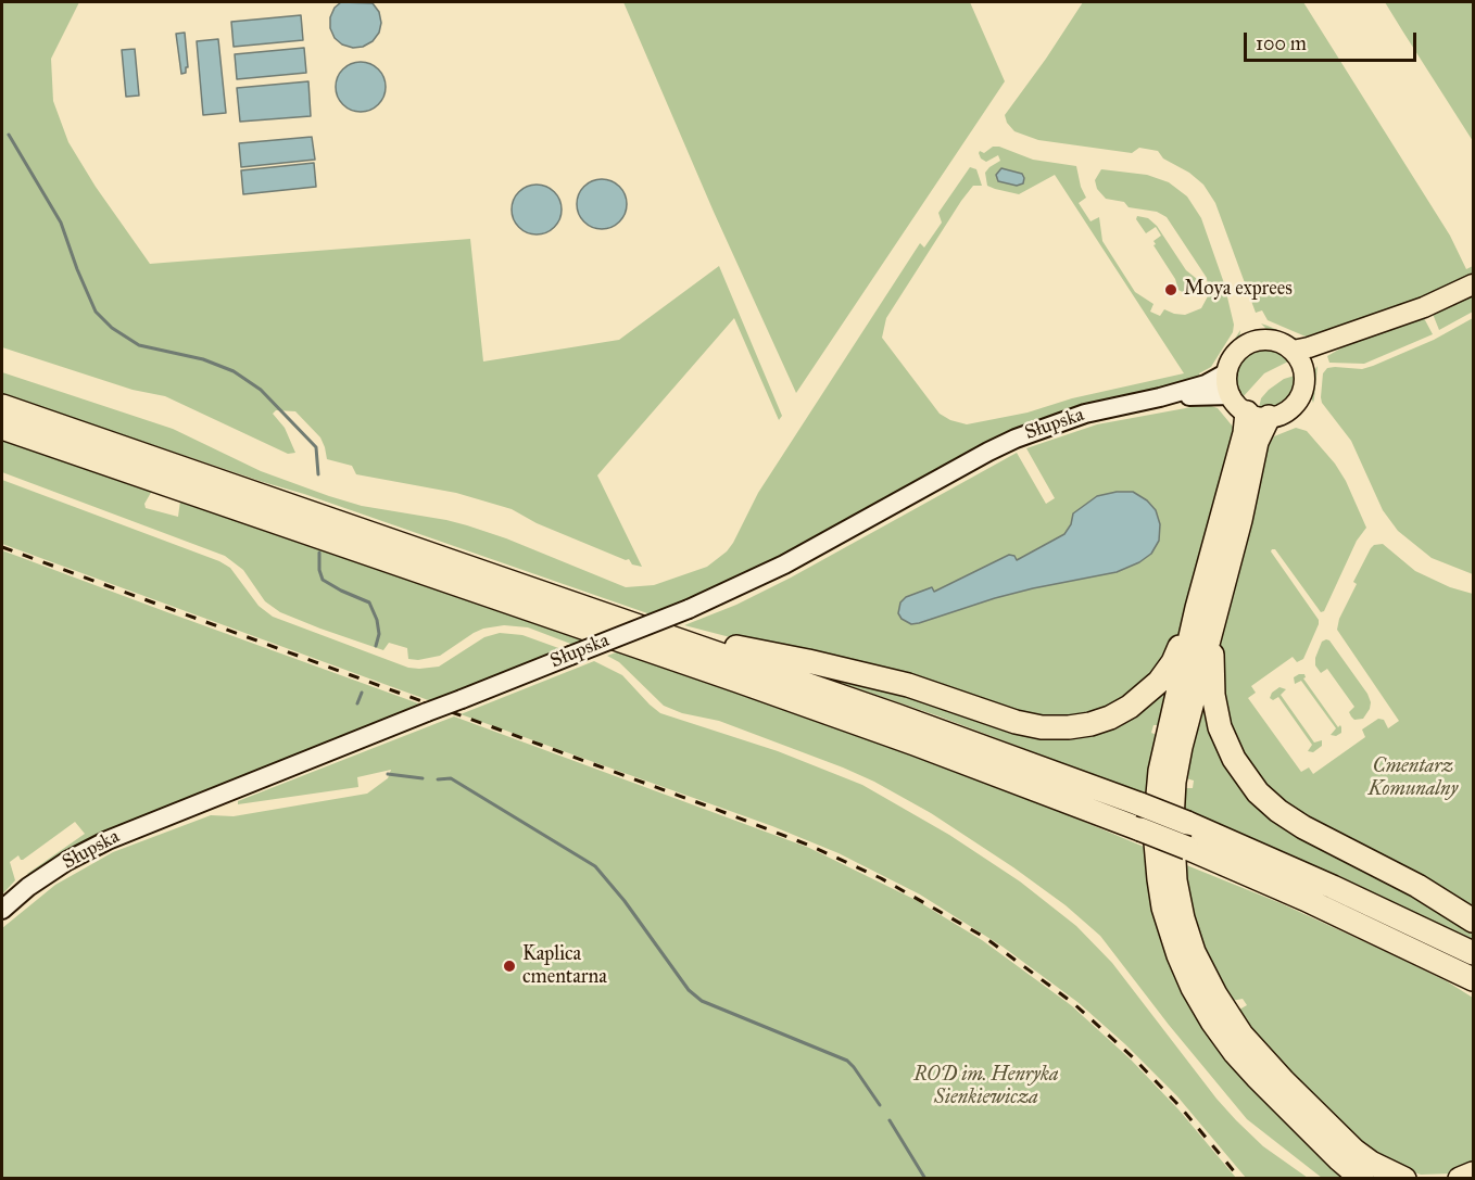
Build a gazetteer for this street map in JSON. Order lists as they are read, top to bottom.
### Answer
{
  "streets": {
    "main road": ["Słupska"]
  },
  "parks": ["Cmentarz Komunalny", "ROD im. Henryka Sienkiewicza"],
  "places": ["Moya exprees", "Kaplica cmentarna"],
  "scale_bar": "100 m"
}
